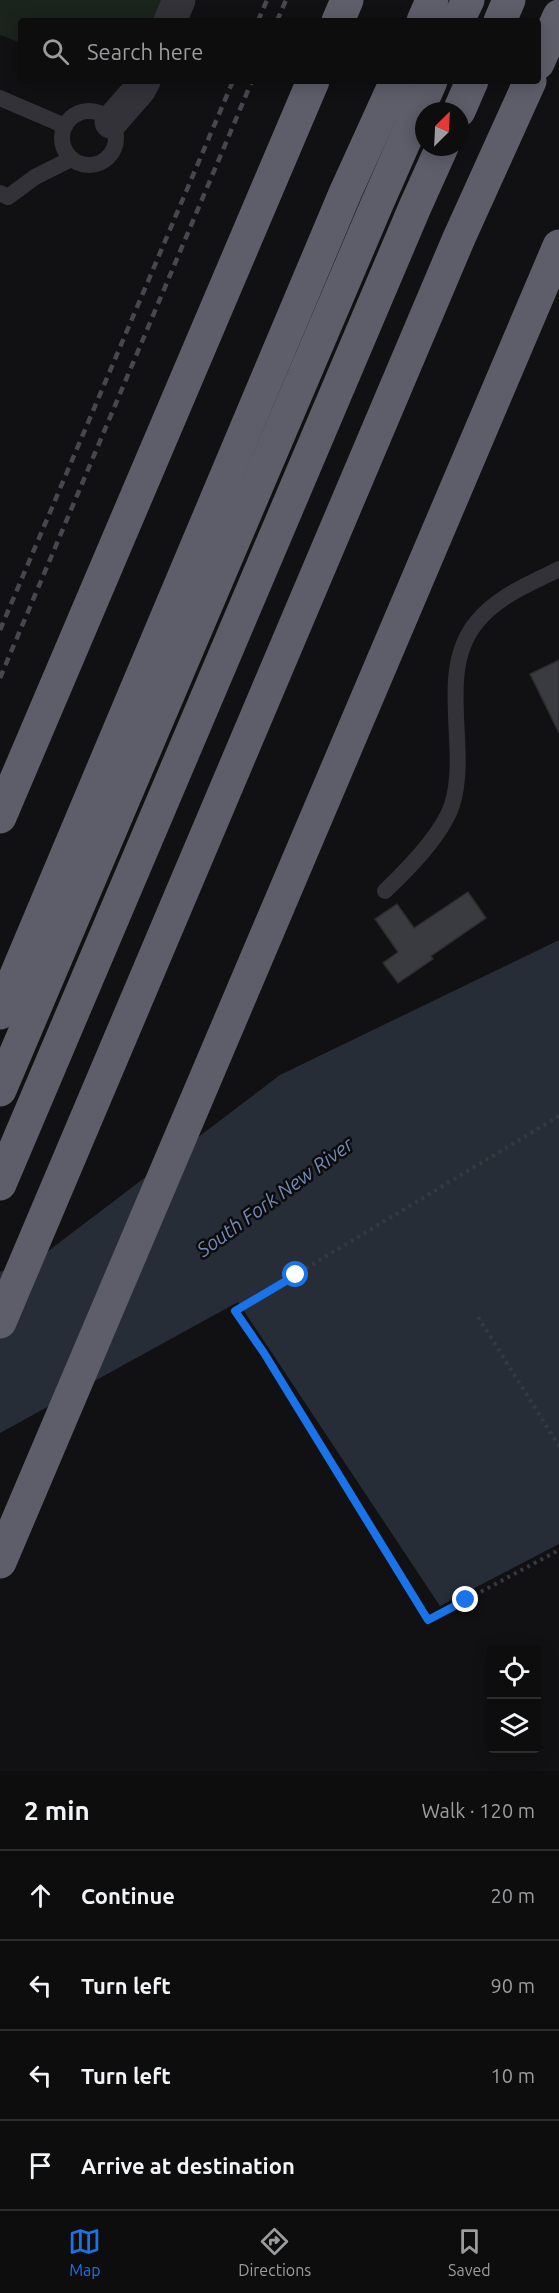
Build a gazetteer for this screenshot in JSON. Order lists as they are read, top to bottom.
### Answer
{
  "water": ["South Fork New River"],
  "north": "top right",
  "page": {
    "search": "Search here",
    "heading": ["2 min", "Walk · 120 m"],
    "list": [
      ["Continue", "20 m"],
      ["Turn left", "90 m"],
      ["Turn left", "10 m"],
      "Arrive at destination"
    ],
    "nav": ["Map", "Directions", "Saved"]
  }
}
